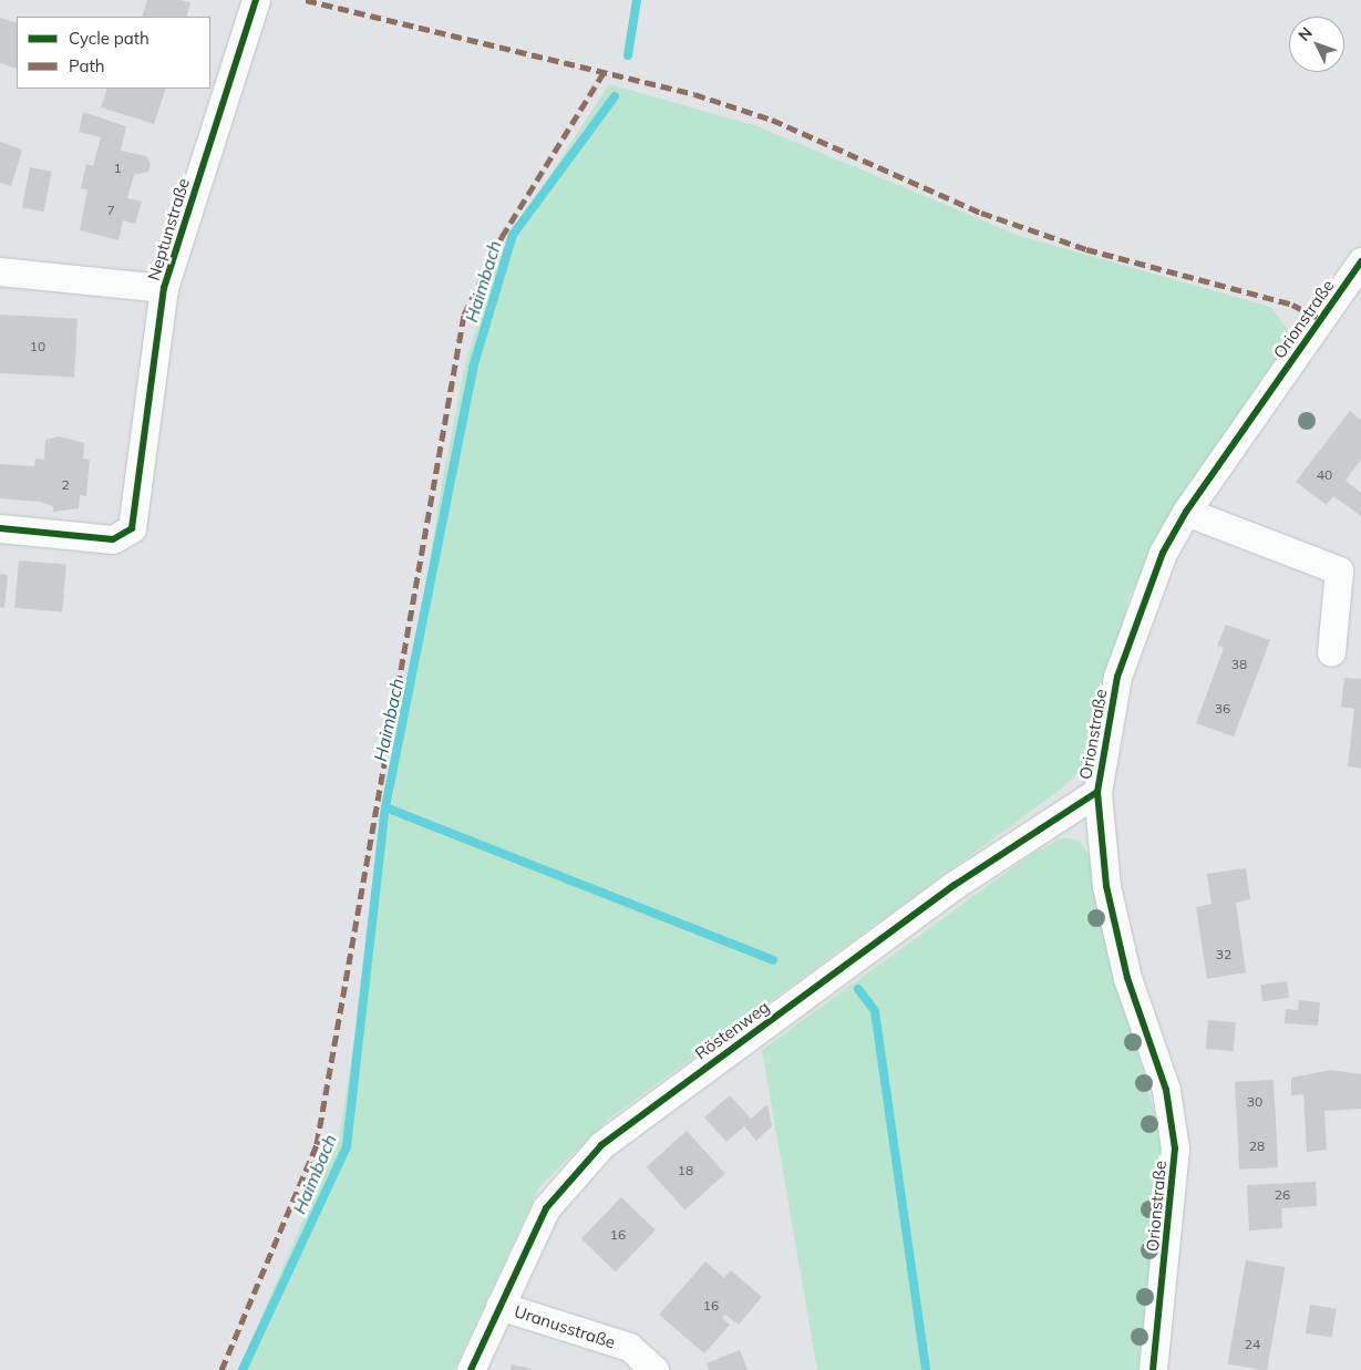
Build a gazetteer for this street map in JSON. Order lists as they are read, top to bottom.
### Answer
{
  "streets": {
    "street": [
      "Neptunstraße",
      "Orionstraße",
      "Röstenweg",
      "Uranusstraße"
    ]
  },
  "crossings": [
    ["Orionstraße", "Röstenweg"],
    ["Röstenweg", "Uranusstraße"]
  ],
  "water": ["Haimbach"],
  "house_numbers": [
    "1",
    "7",
    "10",
    "40",
    "2",
    "38",
    "36",
    "32",
    "30",
    "28",
    "18",
    "26",
    "16",
    "16",
    "24"
  ],
  "legend": ["Cycle path", "Path"],
  "north": "top left"
}
